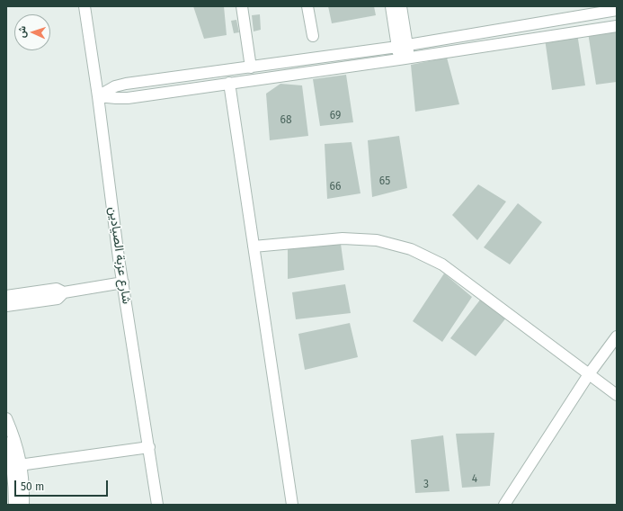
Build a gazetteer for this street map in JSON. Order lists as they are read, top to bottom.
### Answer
{
  "streets": {
    "street": ["شارع عزبة الصيادين"]
  },
  "house_numbers": [
    "69",
    "68",
    "65",
    "66",
    "4",
    "3"
  ],
  "scale_bar": "50 m",
  "north": "left"
}
